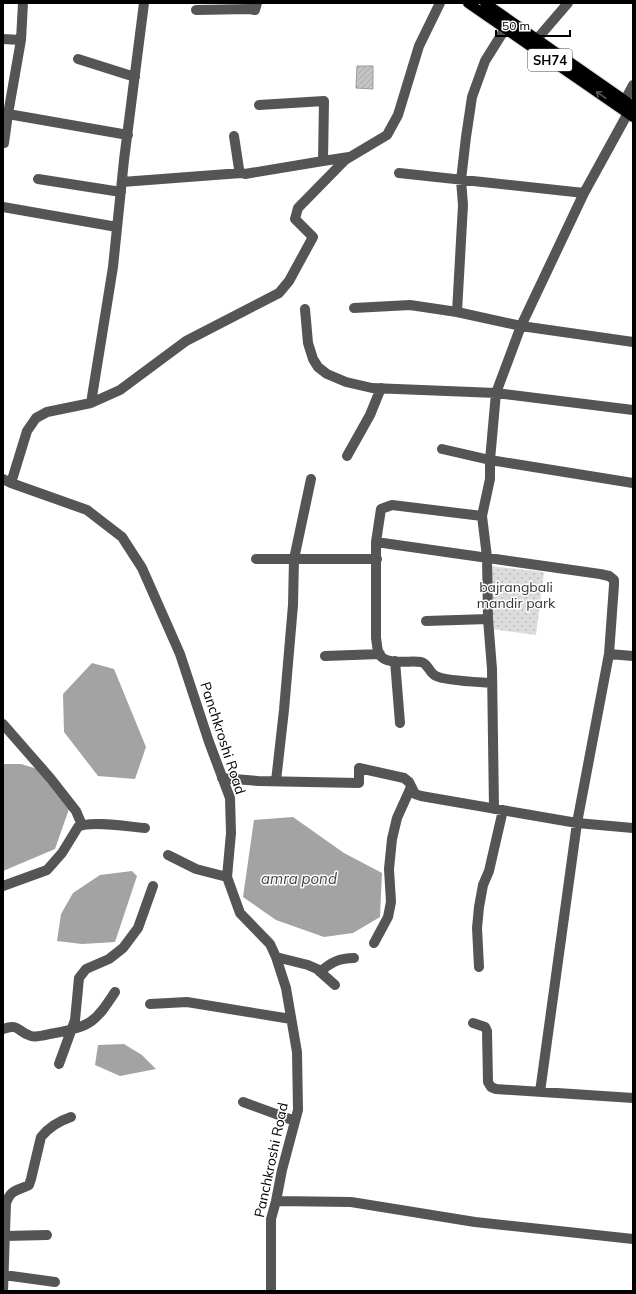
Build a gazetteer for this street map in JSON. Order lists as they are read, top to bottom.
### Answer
{
  "streets": {
    "main road": ["SH74"],
    "street": ["Panchkroshi Road"]
  },
  "water": ["amra pond"],
  "parks": ["bajrangbali mandir park"],
  "scale_bar": "50 m"
}
